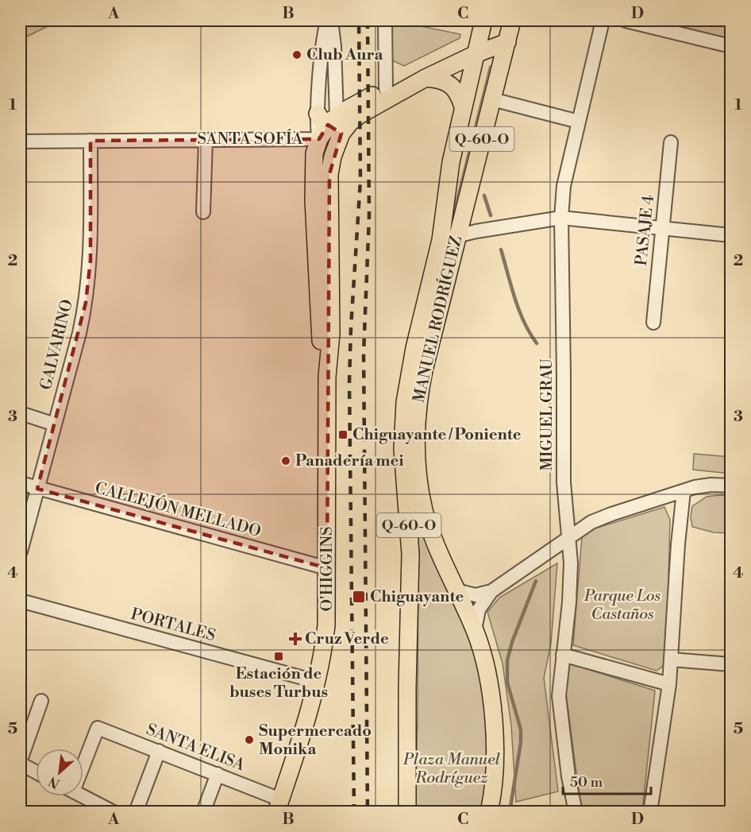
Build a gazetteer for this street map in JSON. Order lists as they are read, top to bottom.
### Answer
{
  "streets": {
    "main road": [
      "SANTA SOFÍA",
      "Q-60-O",
      "MANUEL RODRÍGUEZ",
      "O'HIGGINS"
    ],
    "street": [
      "PASAJE 4",
      "GALVARINO",
      "MIGUEL GRAU",
      "CALLEJÓN MELLADO",
      "PORTALES",
      "SANTA ELISA"
    ]
  },
  "crossings": [
    ["SANTA SOFÍA", "MANUEL RODRÍGUEZ"],
    ["SANTA SOFÍA", "GALVARINO"],
    ["SANTA SOFÍA", "O'HIGGINS"],
    ["GALVARINO", "CALLEJÓN MELLADO"],
    ["CALLEJÓN MELLADO", "O'HIGGINS"],
    ["O'HIGGINS", "PORTALES"],
    ["O'HIGGINS", "SANTA ELISA"]
  ],
  "parks": ["Parque Los Castaños", "Plaza Manuel Rodríguez"],
  "places": {
    "other": ["Club Aura", "Panadería mei", "Supermercado Monika"],
    "transit": ["Chiguayante / Poniente", "Chiguayante", "Estación de buses Turbus"],
    "health": ["Cruz Verde"]
  },
  "scale_bar": "50 m",
  "north": "bottom left",
  "grid": {
    "columns": [
      "A",
      "B",
      "C",
      "D"
    ],
    "rows": [
      "1",
      "2",
      "3",
      "4",
      "5"
    ]
  }
}
